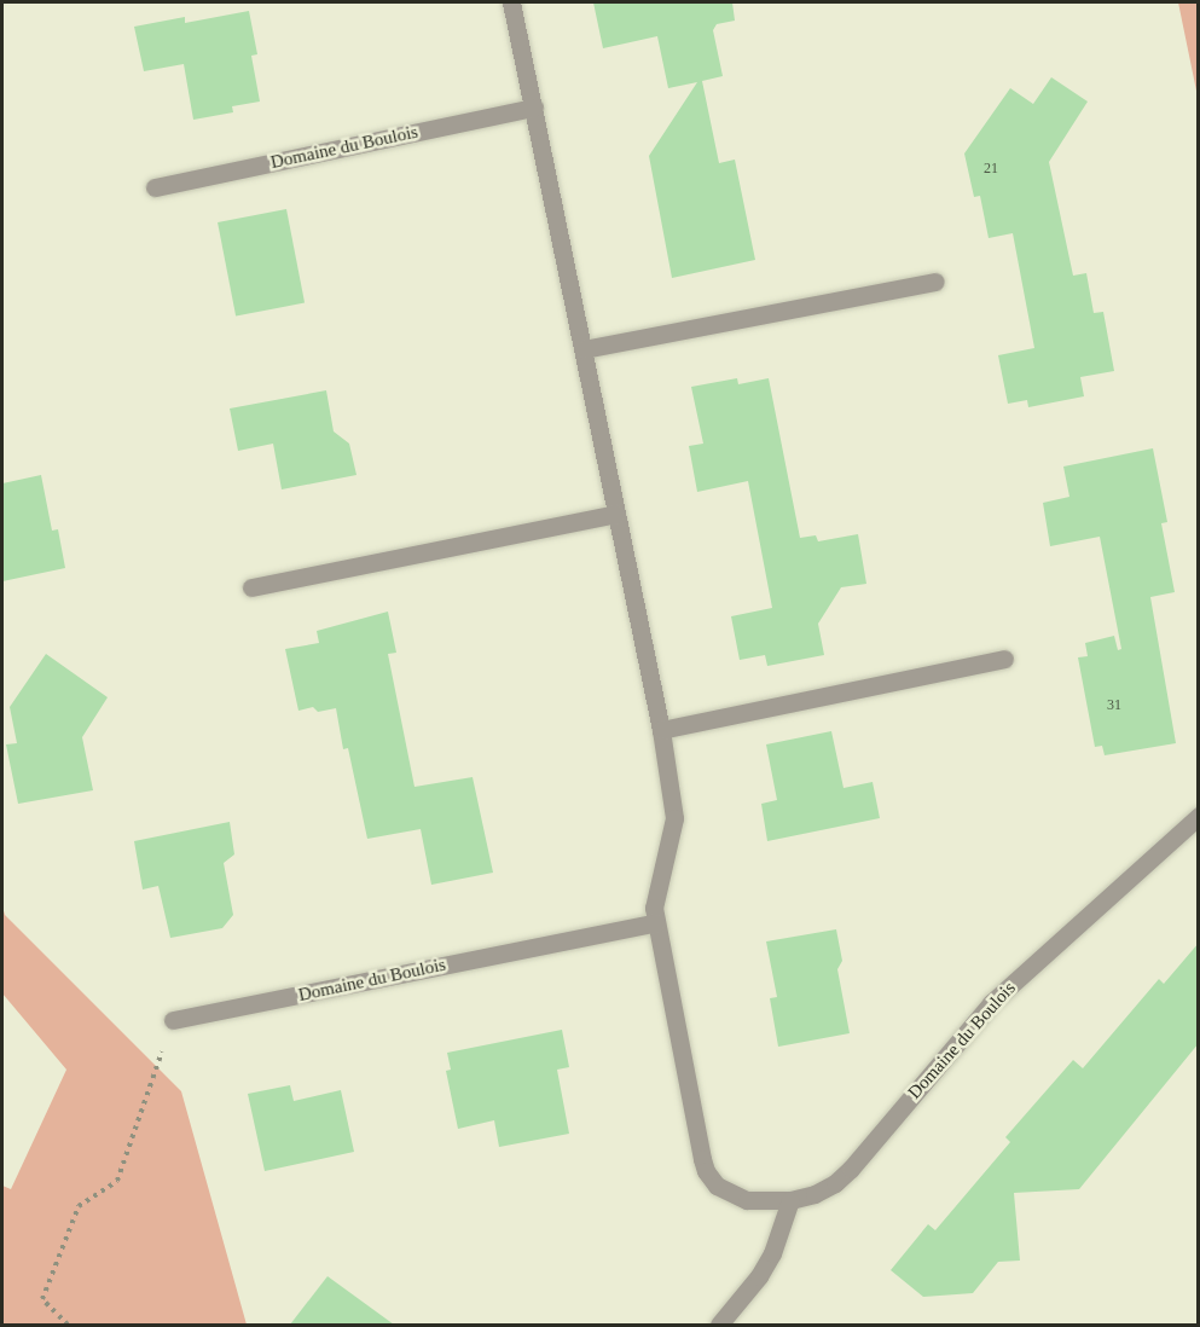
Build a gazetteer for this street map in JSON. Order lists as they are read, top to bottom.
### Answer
{
  "streets": {
    "street": ["Domaine du Boulois"]
  },
  "house_numbers": ["21", "31"]
}
